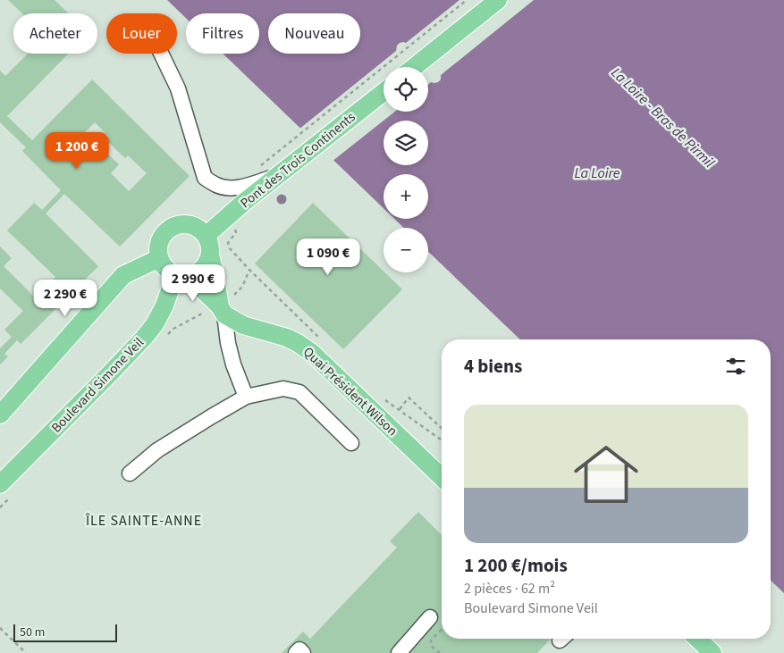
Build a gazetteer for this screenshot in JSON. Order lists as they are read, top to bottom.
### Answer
{
  "streets": {
    "main road": ["Pont des Trois Continents", "Boulevard Simone Veil", "Quai Président Wilson"]
  },
  "crossings": [
    ["Pont des Trois Continents", "Boulevard Simone Veil"],
    ["Pont des Trois Continents", "Quai Président Wilson"],
    ["Boulevard Simone Veil", "Quai Président Wilson"]
  ],
  "districts": ["ÎLE SAINTE-ANNE"],
  "water": ["La Loire - Bras de Pirmil", "La Loire"],
  "scale_bar": "50 m",
  "page": {
    "chip": [
      "Acheter",
      "Louer",
      "Filtres",
      "Nouveau"
    ],
    "map_buttons": ["+", "−"],
    "price": [
      "1 200 €",
      "1 090 €",
      "2 990 €",
      "2 290 €"
    ],
    "heading": "4 biens",
    "list": [
      {
        "name": "1 200 €/mois",
        "note": "2 pièces · 62 m² · Boulevard Simone Veil"
      }
    ],
    "scale": "50 m"
  }
}
